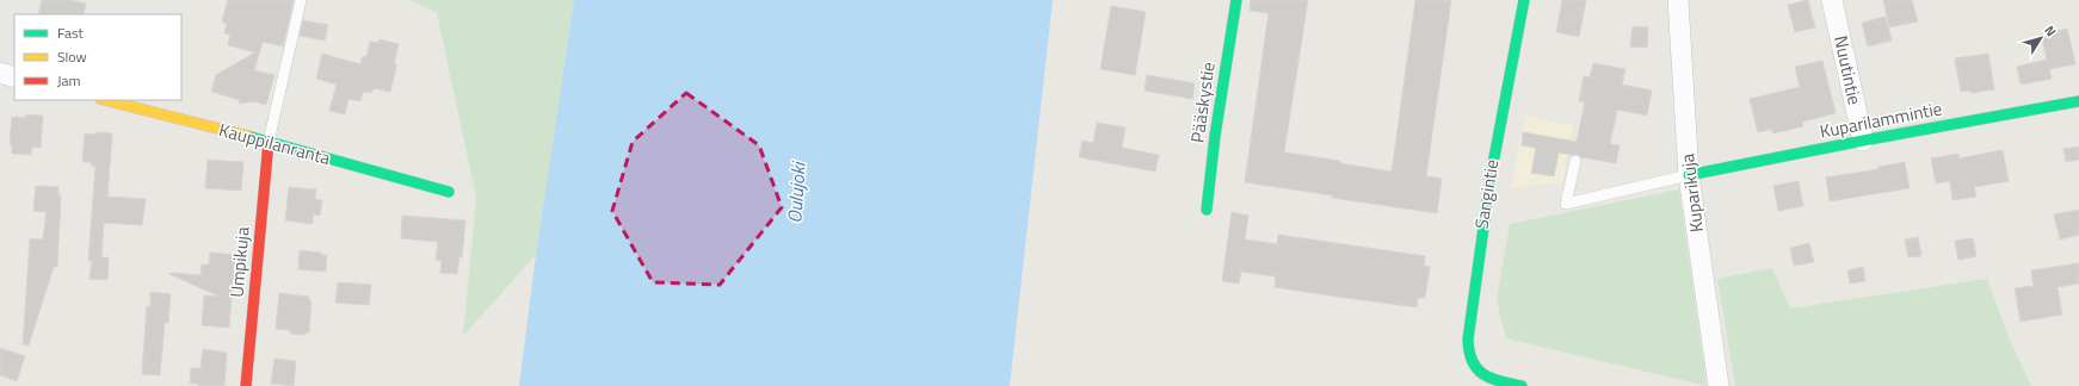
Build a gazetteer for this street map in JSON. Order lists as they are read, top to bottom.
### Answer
{
  "streets": {
    "street": [
      "Nuutintie",
      "Pääskystie",
      "Kuparilammintie",
      "Kauppilanranta",
      "Kuparikuja",
      "Sangintie",
      "Umpikuja"
    ]
  },
  "crossings": [
    ["Nuutintie", "Kuparilammintie"],
    ["Kuparilammintie", "Kuparikuja"],
    ["Kauppilanranta", "Umpikuja"]
  ],
  "water": ["Oulujoki"],
  "legend": ["Fast", "Slow", "Jam"],
  "north": "top right"
}
